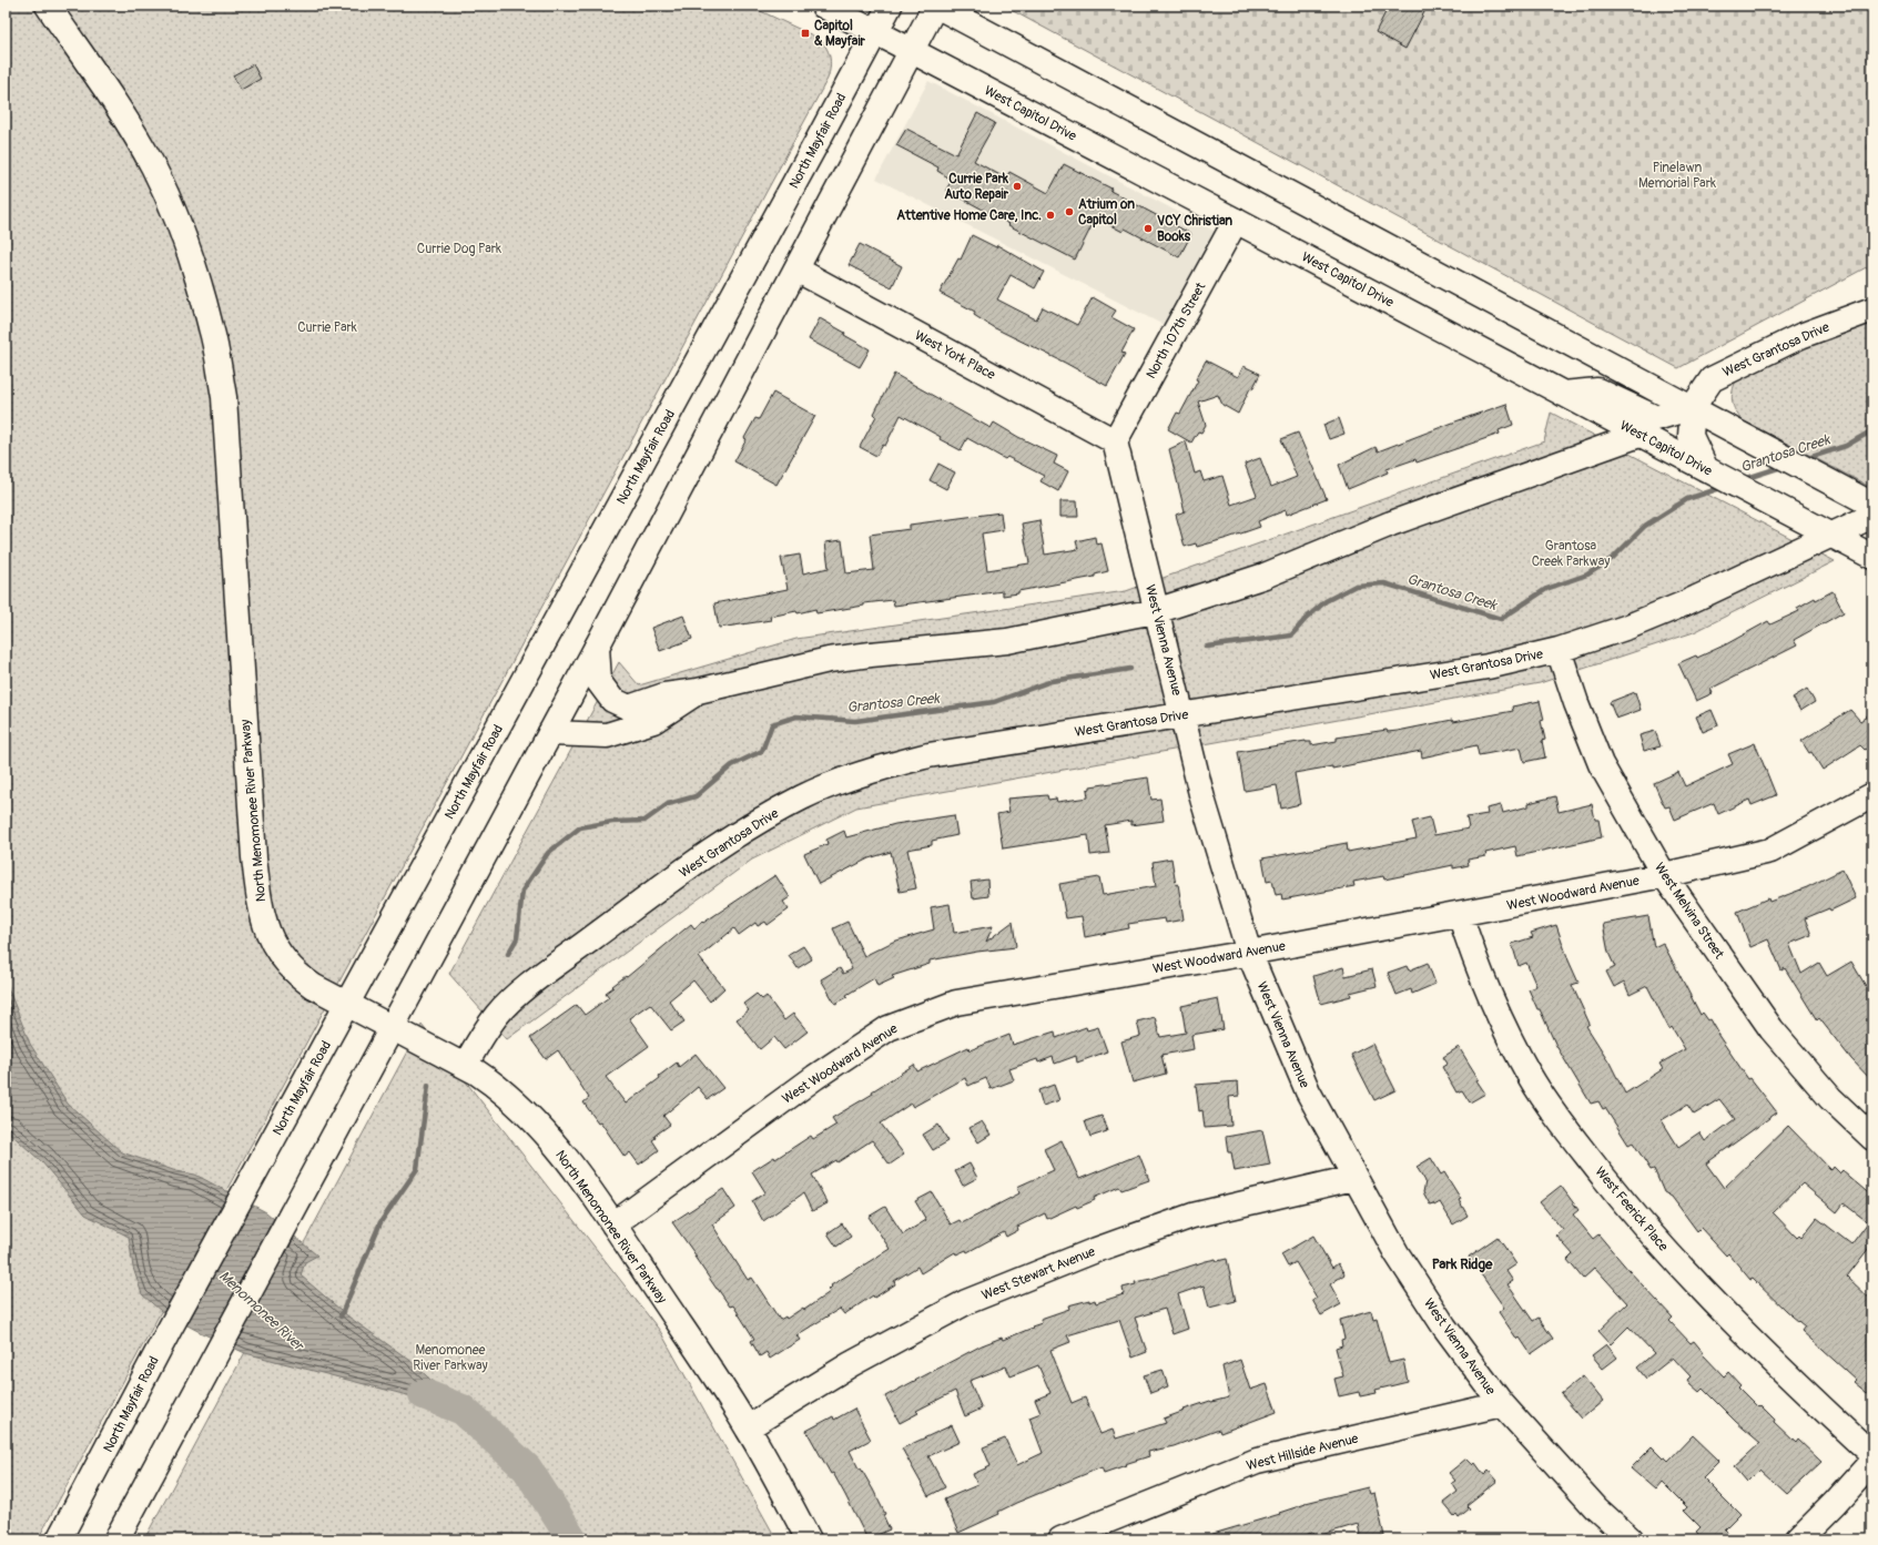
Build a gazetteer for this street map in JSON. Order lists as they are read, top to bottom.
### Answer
{
  "streets": {
    "street": [
      "West Capitol Drive",
      "North Mayfair Road",
      "North 107th Street",
      "West Grantosa Drive",
      "West York Place",
      "West Vienna Avenue",
      "North Menomonee River Parkway",
      "West Woodward Avenue",
      "West Melvina Street",
      "West Feerick Place",
      "West Stewart Avenue",
      "West Hillside Avenue"
    ]
  },
  "crossings": [
    ["West Capitol Drive", "North Mayfair Road"],
    ["West Capitol Drive", "North 107th Street"],
    ["West Capitol Drive", "West Grantosa Drive"],
    ["North Mayfair Road", "North Menomonee River Parkway"],
    ["North 107th Street", "West York Place"],
    ["North 107th Street", "West Vienna Avenue"],
    ["West Grantosa Drive", "West Vienna Avenue"],
    ["West Grantosa Drive", "North Menomonee River Parkway"],
    ["West Grantosa Drive", "West Melvina Street"],
    ["West York Place", "West Vienna Avenue"],
    ["West Vienna Avenue", "West Woodward Avenue"],
    ["West Vienna Avenue", "West Stewart Avenue"],
    ["West Vienna Avenue", "West Hillside Avenue"],
    ["North Menomonee River Parkway", "West Woodward Avenue"],
    ["North Menomonee River Parkway", "West Stewart Avenue"],
    ["West Woodward Avenue", "West Melvina Street"],
    ["West Woodward Avenue", "West Feerick Place"]
  ],
  "districts": ["Park Ridge"],
  "water": ["Grantosa Creek", "Menomonee River"],
  "parks": [
    "Pinelawn Memorial Park",
    "Currie Dog Park",
    "Currie Park",
    "Grantosa Creek Parkway",
    "Menomonee River Parkway"
  ],
  "places": {
    "transit": ["Capitol & Mayfair"],
    "other": [
      "Currie Park Auto Repair",
      "Atrium on Capitol",
      "Attentive Home Care, Inc.",
      "VCY Christian Books"
    ]
  }
}
